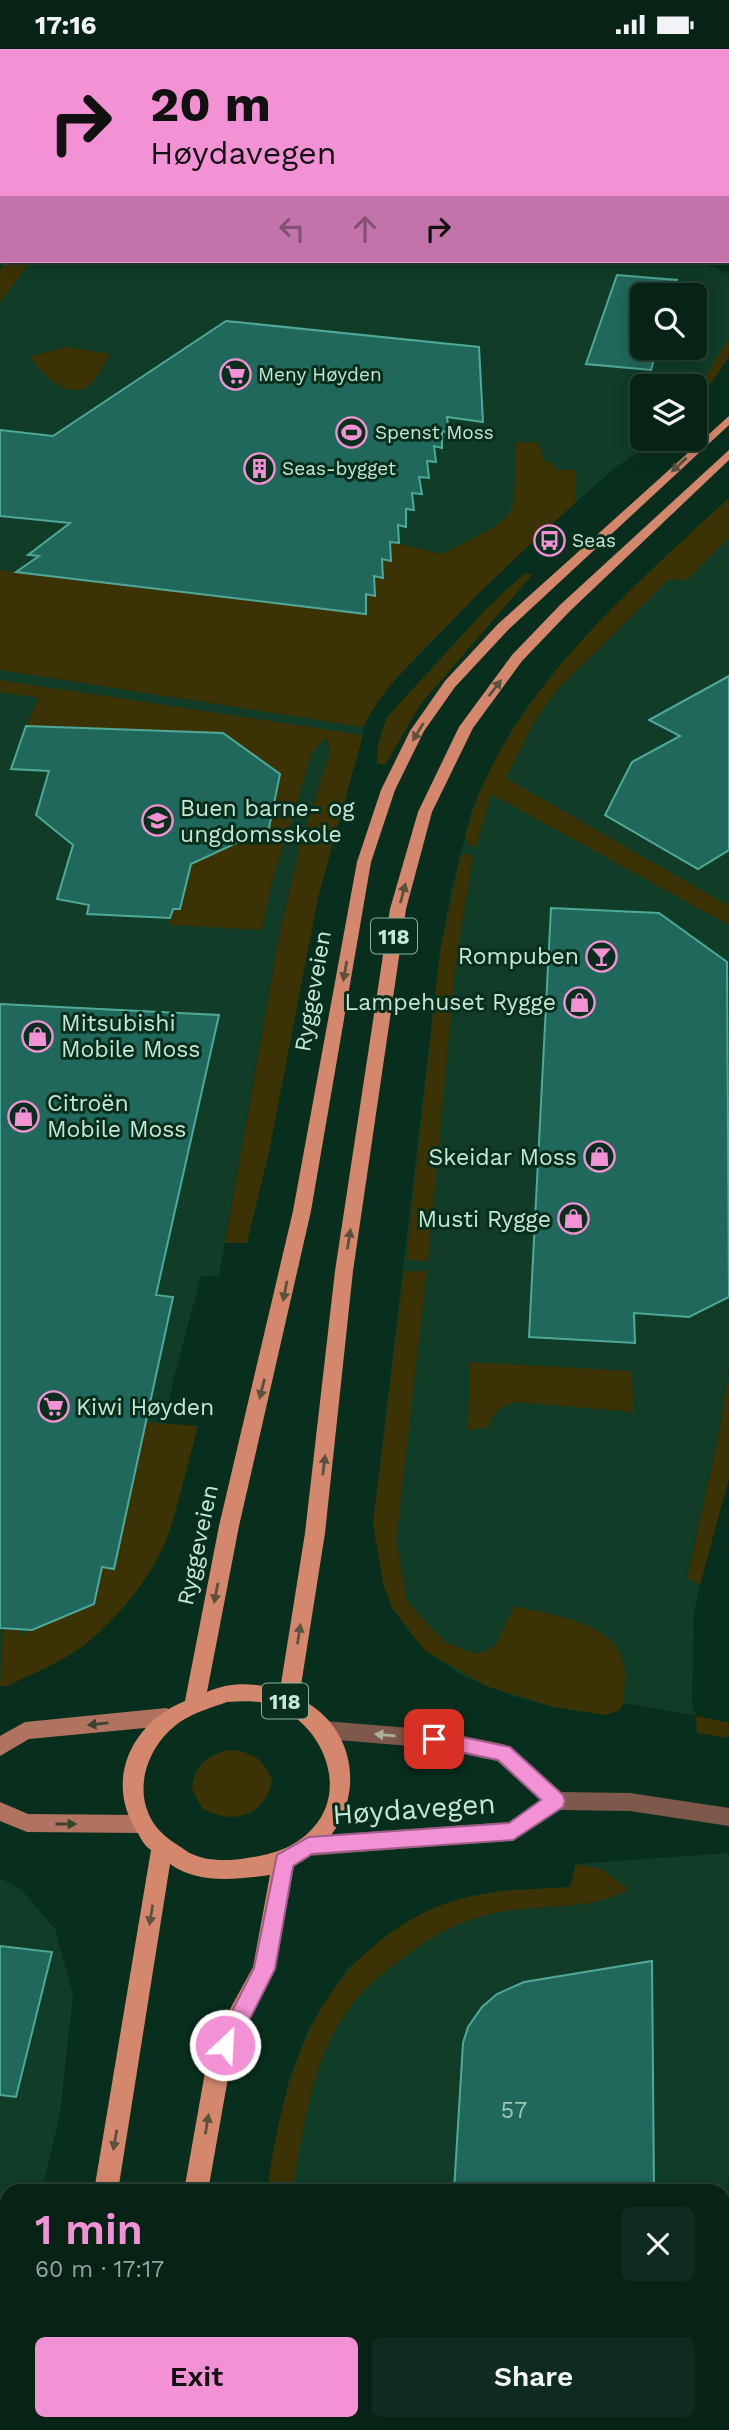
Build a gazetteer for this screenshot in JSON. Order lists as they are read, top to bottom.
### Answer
{
  "streets": {
    "main road": ["118", "Ryggeveien"],
    "street": ["Høydavegen"]
  },
  "crossings": [
    ["118", "Ryggeveien"],
    ["118", "Høydavegen"],
    ["Ryggeveien", "Høydavegen"]
  ],
  "one_way": ["Høydavegen"],
  "places": {
    "supermarket": ["Meny Høyden", "Kiwi Høyden"],
    "sports": ["Spenst Moss"],
    "building": ["Seas-bygget"],
    "bus stop": ["Seas"],
    "school or university": ["Buen barne- og ungdomsskole"],
    "bar": ["Rompuben"],
    "shop": [
      "Lampehuset Rygge",
      "Mitsubishi Mobile Moss",
      "Citroën Mobile Moss",
      "Skeidar Moss",
      "Musti Rygge"
    ]
  },
  "house_numbers": ["57"],
  "page": {
    "status": "17:16",
    "turn": ["20 m", "Høydavegen"],
    "heading": ["1 min", "60 m · 17:17"],
    "buttons": ["Exit", "Share"]
  }
}
